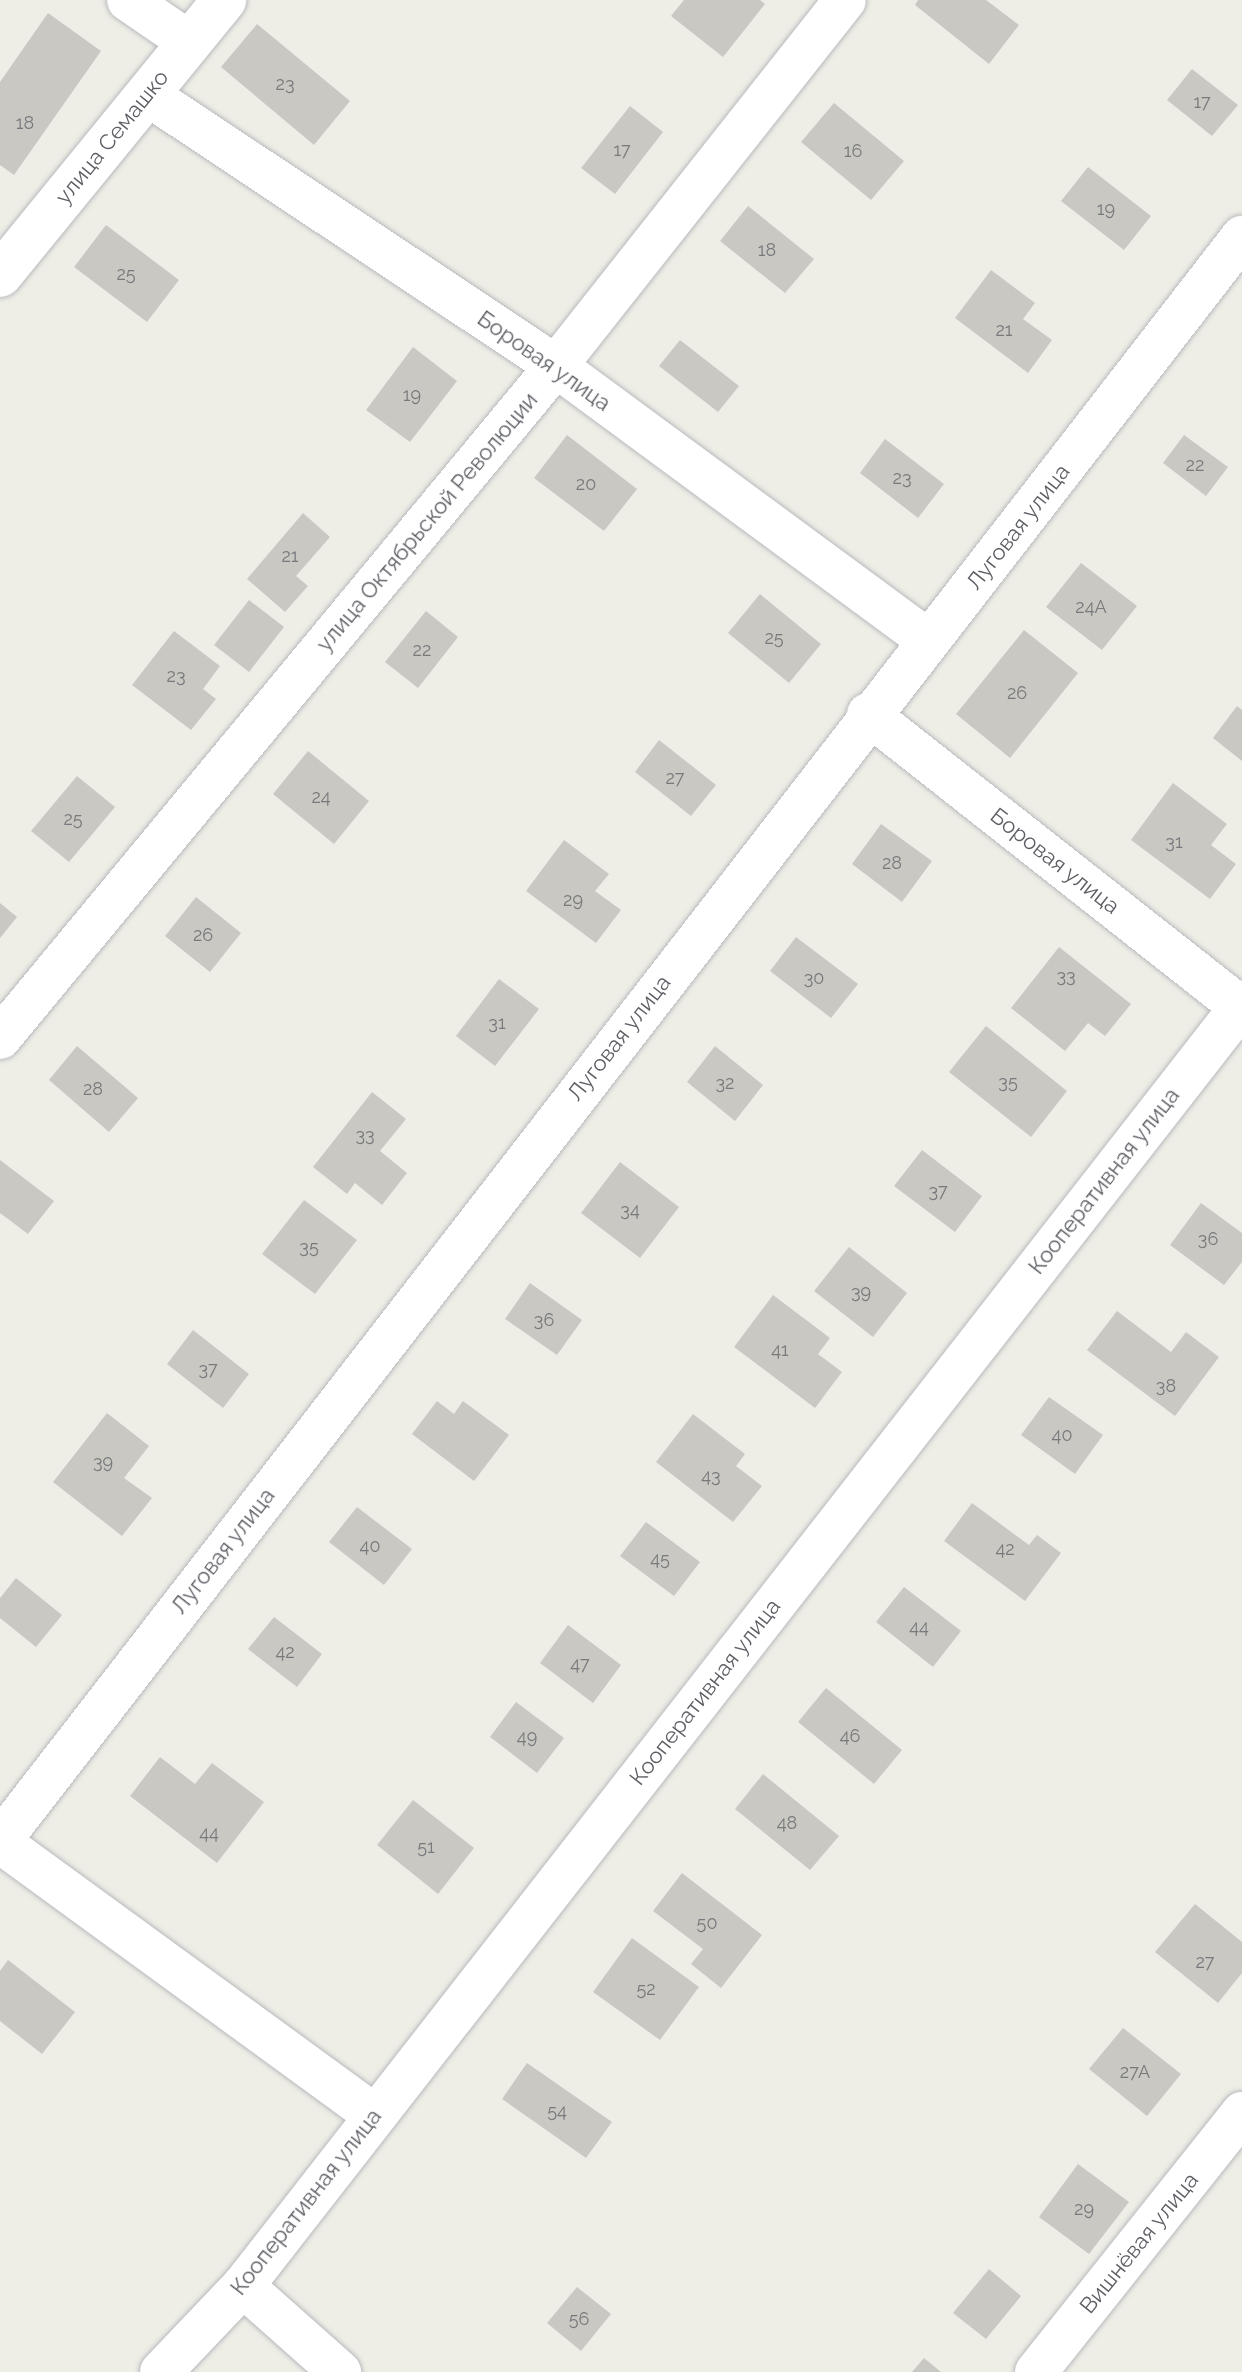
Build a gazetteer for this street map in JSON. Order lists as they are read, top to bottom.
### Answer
{
  "streets": {
    "main road": ["улица Семашко"],
    "street": [
      "Боровая улица",
      "улица Октябрьской Революции",
      "Луговая улица",
      "Кооперативная улица",
      "Вишнёвая улица"
    ]
  },
  "crossings": [
    ["улица Семашко", "Боровая улица"],
    ["Боровая улица", "улица Октябрьской Революции"],
    ["Боровая улица", "Луговая улица"],
    ["Боровая улица", "Кооперативная улица"]
  ],
  "house_numbers": [
    "23",
    "17",
    "18",
    "17",
    "16",
    "19",
    "18",
    "25",
    "21",
    "19",
    "22",
    "23",
    "20",
    "21",
    "24А",
    "25",
    "22",
    "23",
    "26",
    "27",
    "24",
    "25",
    "31",
    "28",
    "29",
    "26",
    "33",
    "30",
    "31",
    "35",
    "32",
    "28",
    "33",
    "37",
    "34",
    "36",
    "35",
    "39",
    "36",
    "41",
    "37",
    "38",
    "40",
    "39",
    "43",
    "40",
    "42",
    "45",
    "44",
    "42",
    "47",
    "46",
    "49",
    "48",
    "44",
    "51",
    "50",
    "27",
    "52",
    "27А",
    "54",
    "29",
    "56"
  ]
}
